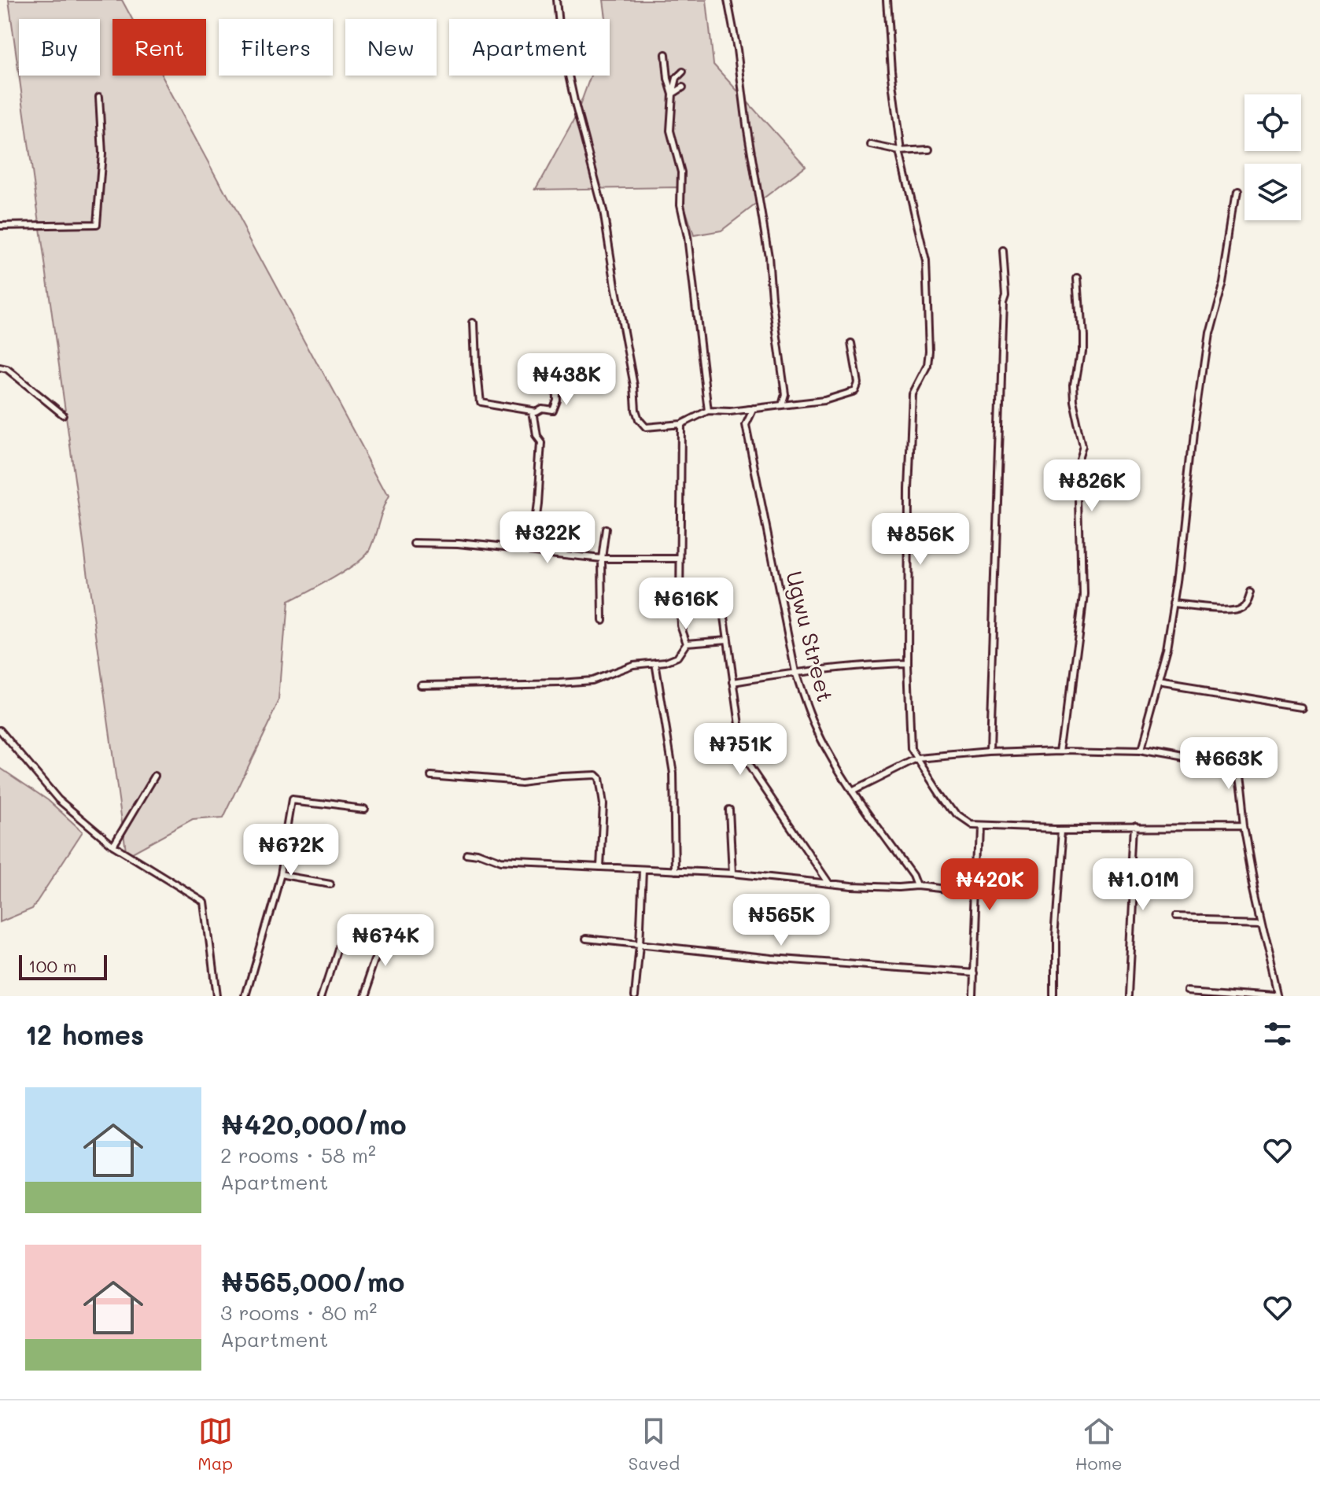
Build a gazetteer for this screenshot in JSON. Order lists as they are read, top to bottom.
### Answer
{
  "streets": {
    "street": ["Ugwu Street"]
  },
  "scale_bar": "100 m",
  "page": {
    "chip": [
      "Buy",
      "Rent",
      "Filters",
      "New",
      "Apartment"
    ],
    "price": [
      "₦438K",
      "₦826K",
      "₦322K",
      "₦856K",
      "₦616K",
      "₦751K",
      "₦663K",
      "₦672K",
      "₦420K",
      "₦1.01M",
      "₦565K",
      "₦674K"
    ],
    "scale": "100 m",
    "heading": "12 homes",
    "list": [
      {
        "name": "₦420,000/mo",
        "note": "2 rooms · 58 m² · Apartment"
      },
      {
        "name": "₦565,000/mo",
        "note": "3 rooms · 80 m² · Apartment"
      }
    ],
    "tabs": ["Map", "Saved", "Home"]
  }
}
